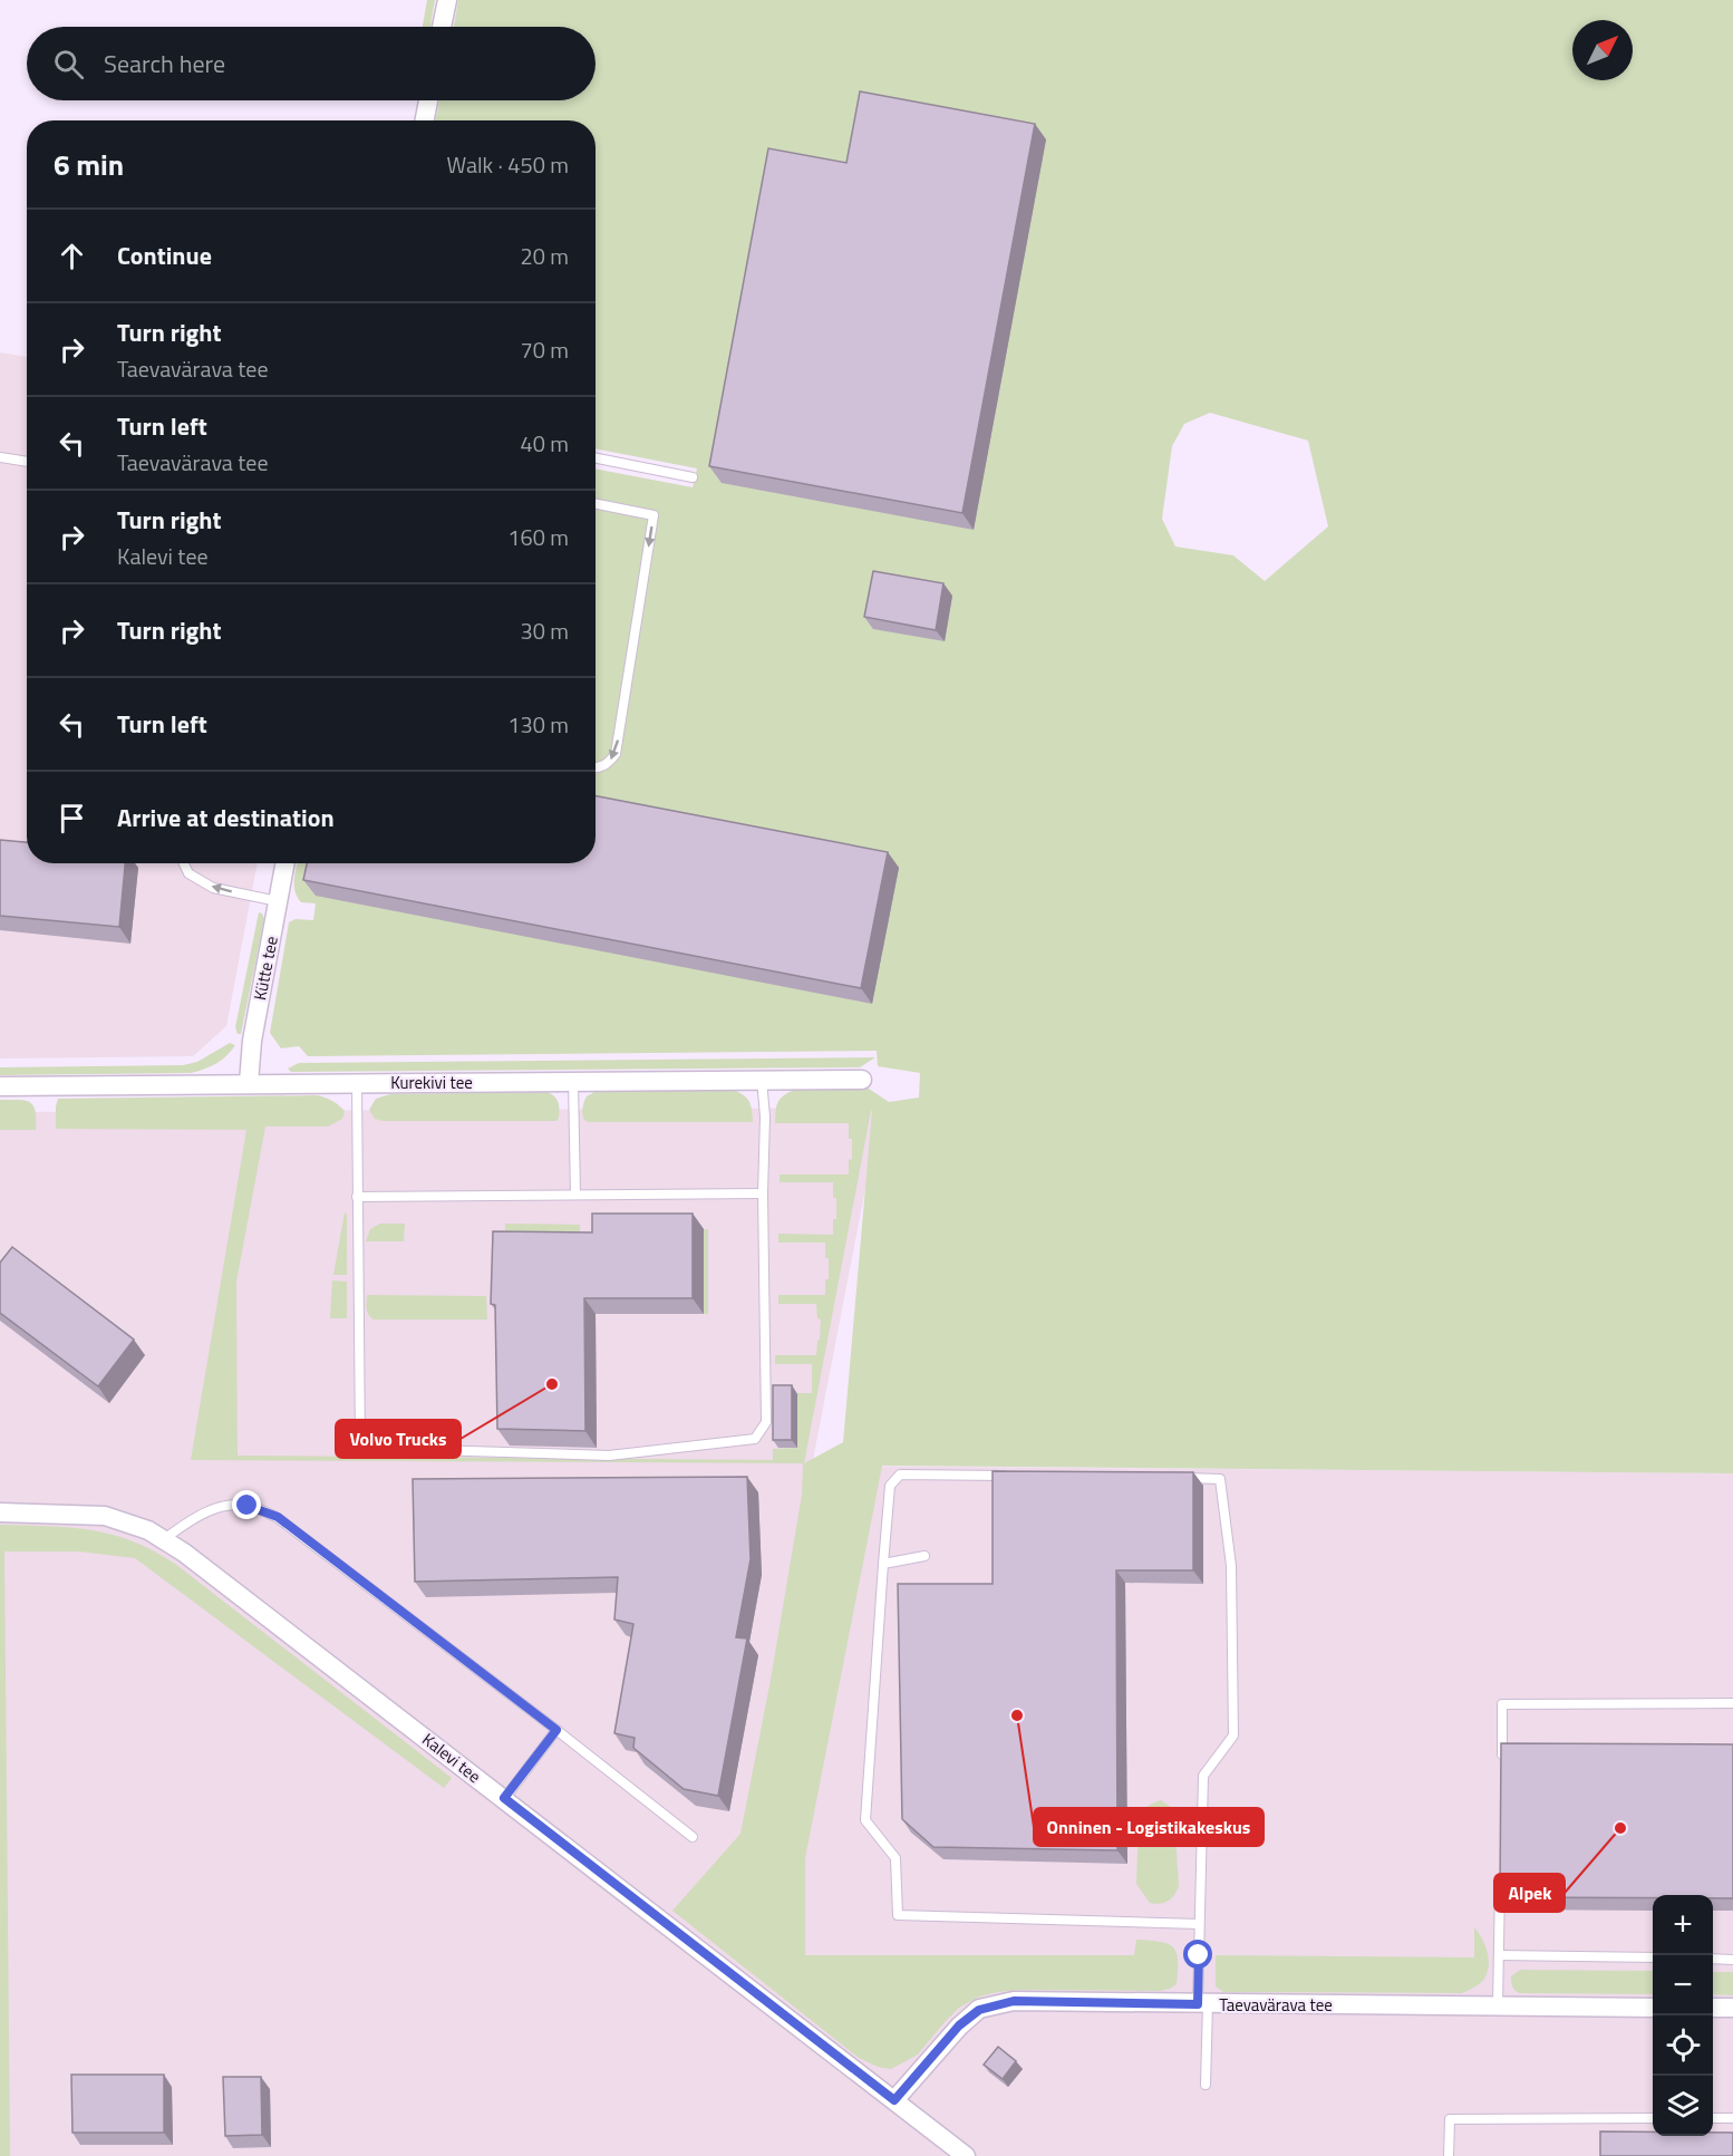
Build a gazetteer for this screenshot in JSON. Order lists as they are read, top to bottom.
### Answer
{
  "streets": {
    "street": [
      "Kütte tee",
      "Kurekivi tee",
      "Kalevi tee",
      "Taevavärava tee"
    ]
  },
  "crossings": [
    ["Kütte tee", "Kurekivi tee"],
    ["Kalevi tee", "Taevavärava tee"]
  ],
  "places": ["Volvo Trucks", "Onninen - Logistikakeskus", "Alpek"],
  "north": "top right",
  "page": {
    "search": "Search here",
    "heading": ["6 min", "Walk · 450 m"],
    "list": [
      ["Continue", "20 m"],
      ["Turn right", "Taevavärava tee", "70 m"],
      ["Turn left", "Taevavärava tee", "40 m"],
      ["Turn right", "Kalevi tee", "160 m"],
      ["Turn right", "30 m"],
      ["Turn left", "130 m"],
      "Arrive at destination"
    ],
    "map_buttons": ["+", "−"]
  }
}
